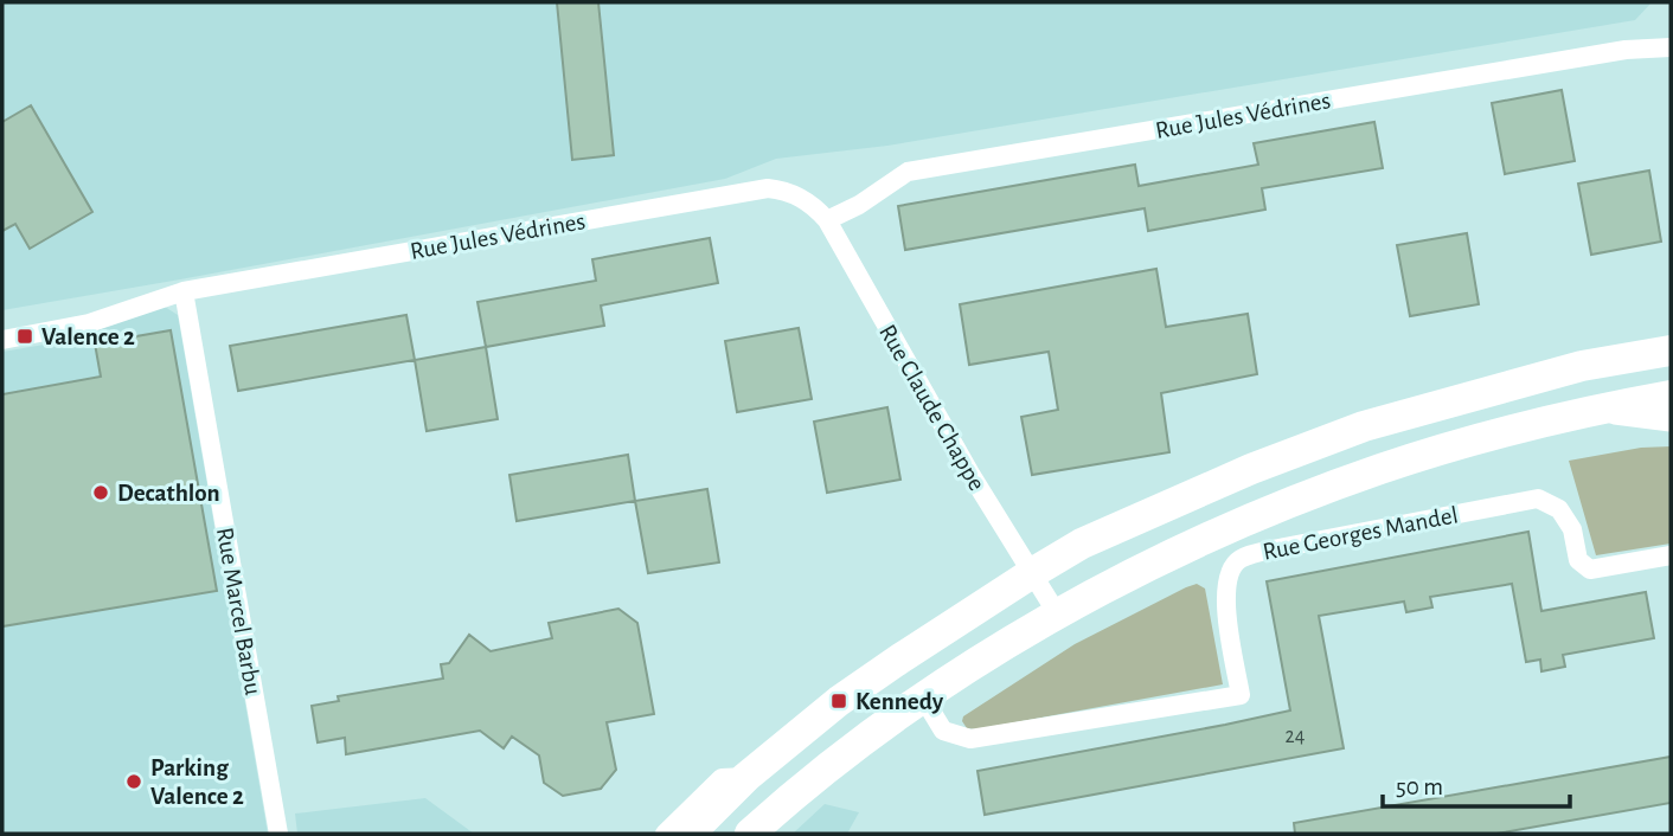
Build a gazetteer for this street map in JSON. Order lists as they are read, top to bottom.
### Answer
{
  "streets": {
    "street": [
      "Rue Jules Védrines",
      "Rue Claude Chappe",
      "Rue Georges Mandel",
      "Rue Marcel Barbu"
    ]
  },
  "crossings": [
    ["Rue Jules Védrines", "Rue Claude Chappe"],
    ["Rue Jules Védrines", "Rue Marcel Barbu"]
  ],
  "places": {
    "transit": ["Valence 2", "Kennedy"],
    "other": ["Decathlon", "Parking Valence 2"]
  },
  "house_numbers": ["24"],
  "scale_bar": "50 m"
}
